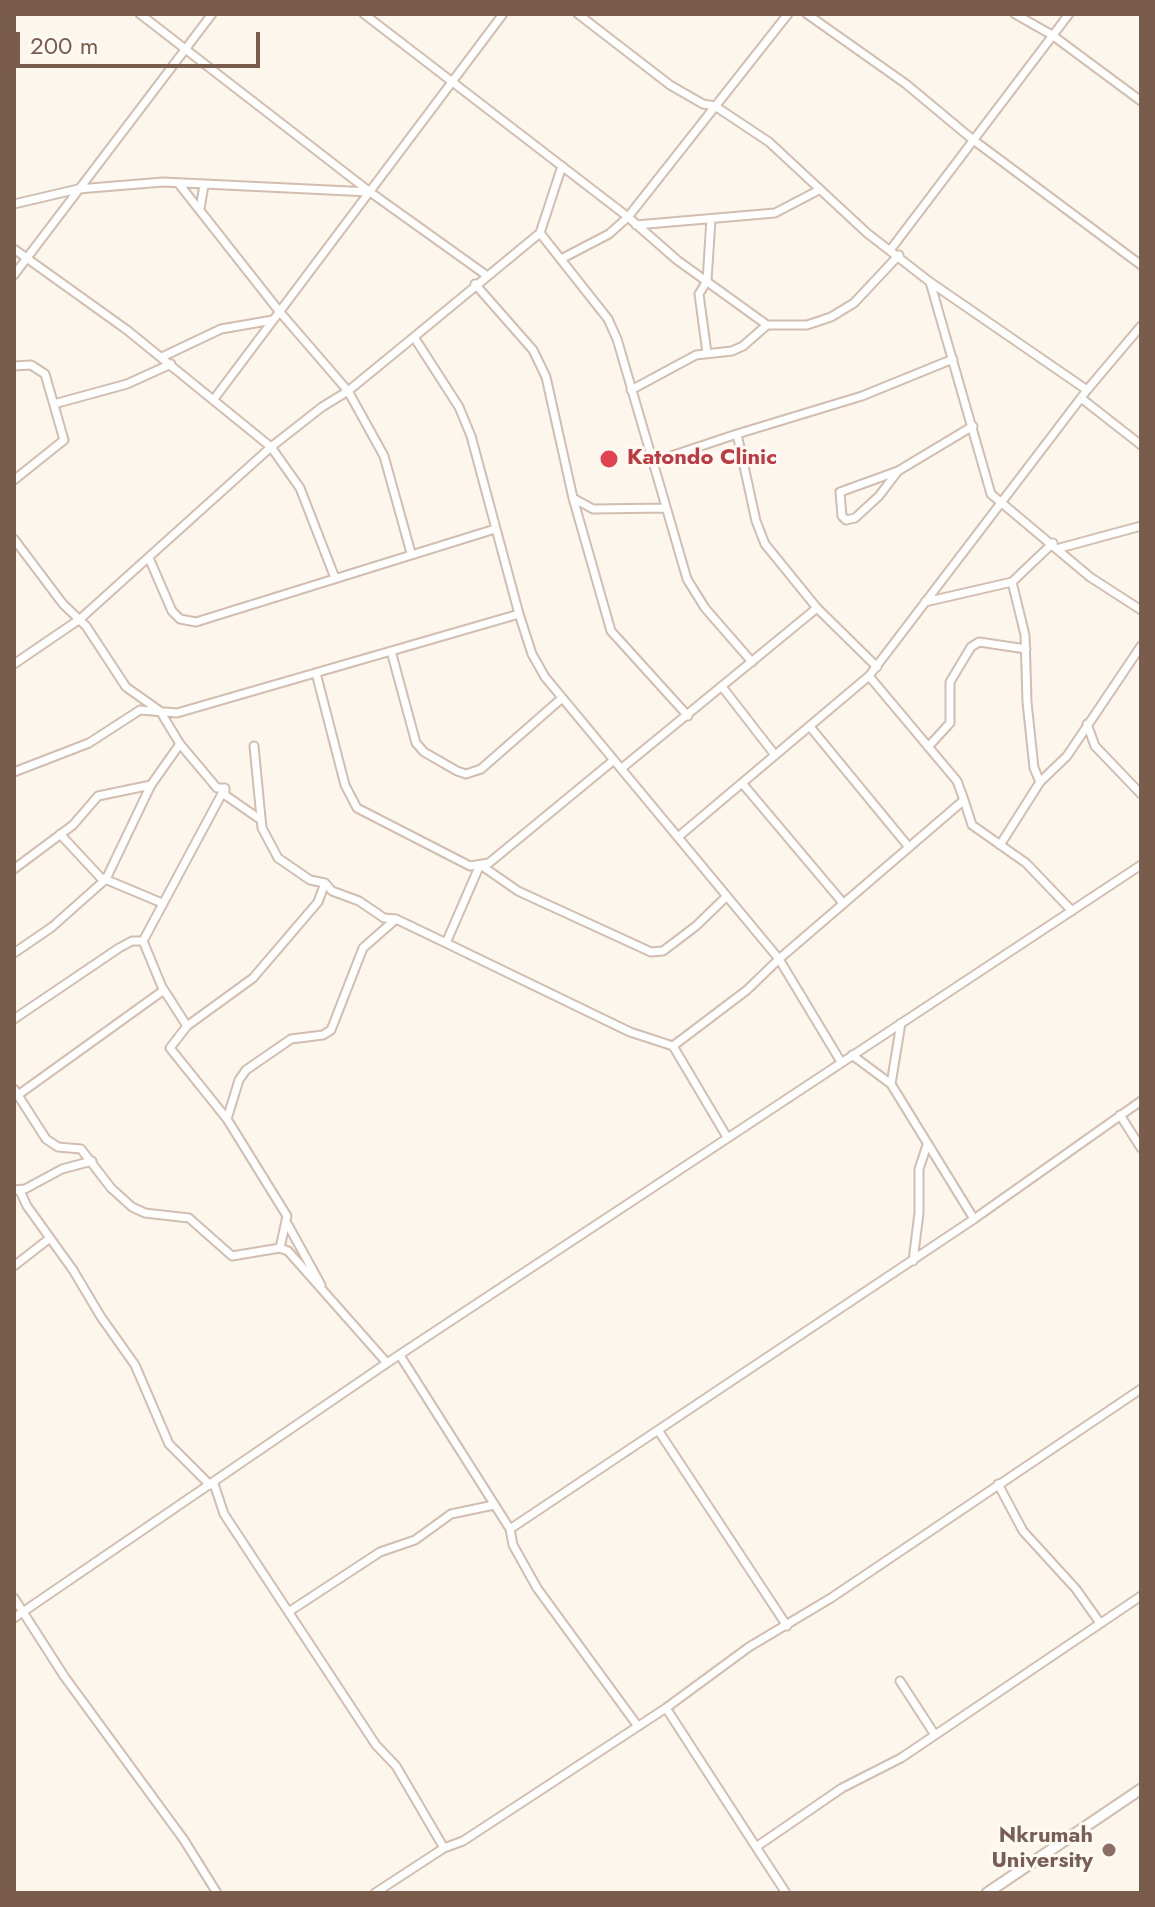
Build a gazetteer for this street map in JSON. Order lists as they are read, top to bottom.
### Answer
{
  "places": ["Katondo Clinic", "Nkrumah University"],
  "scale_bar": "200 m"
}
